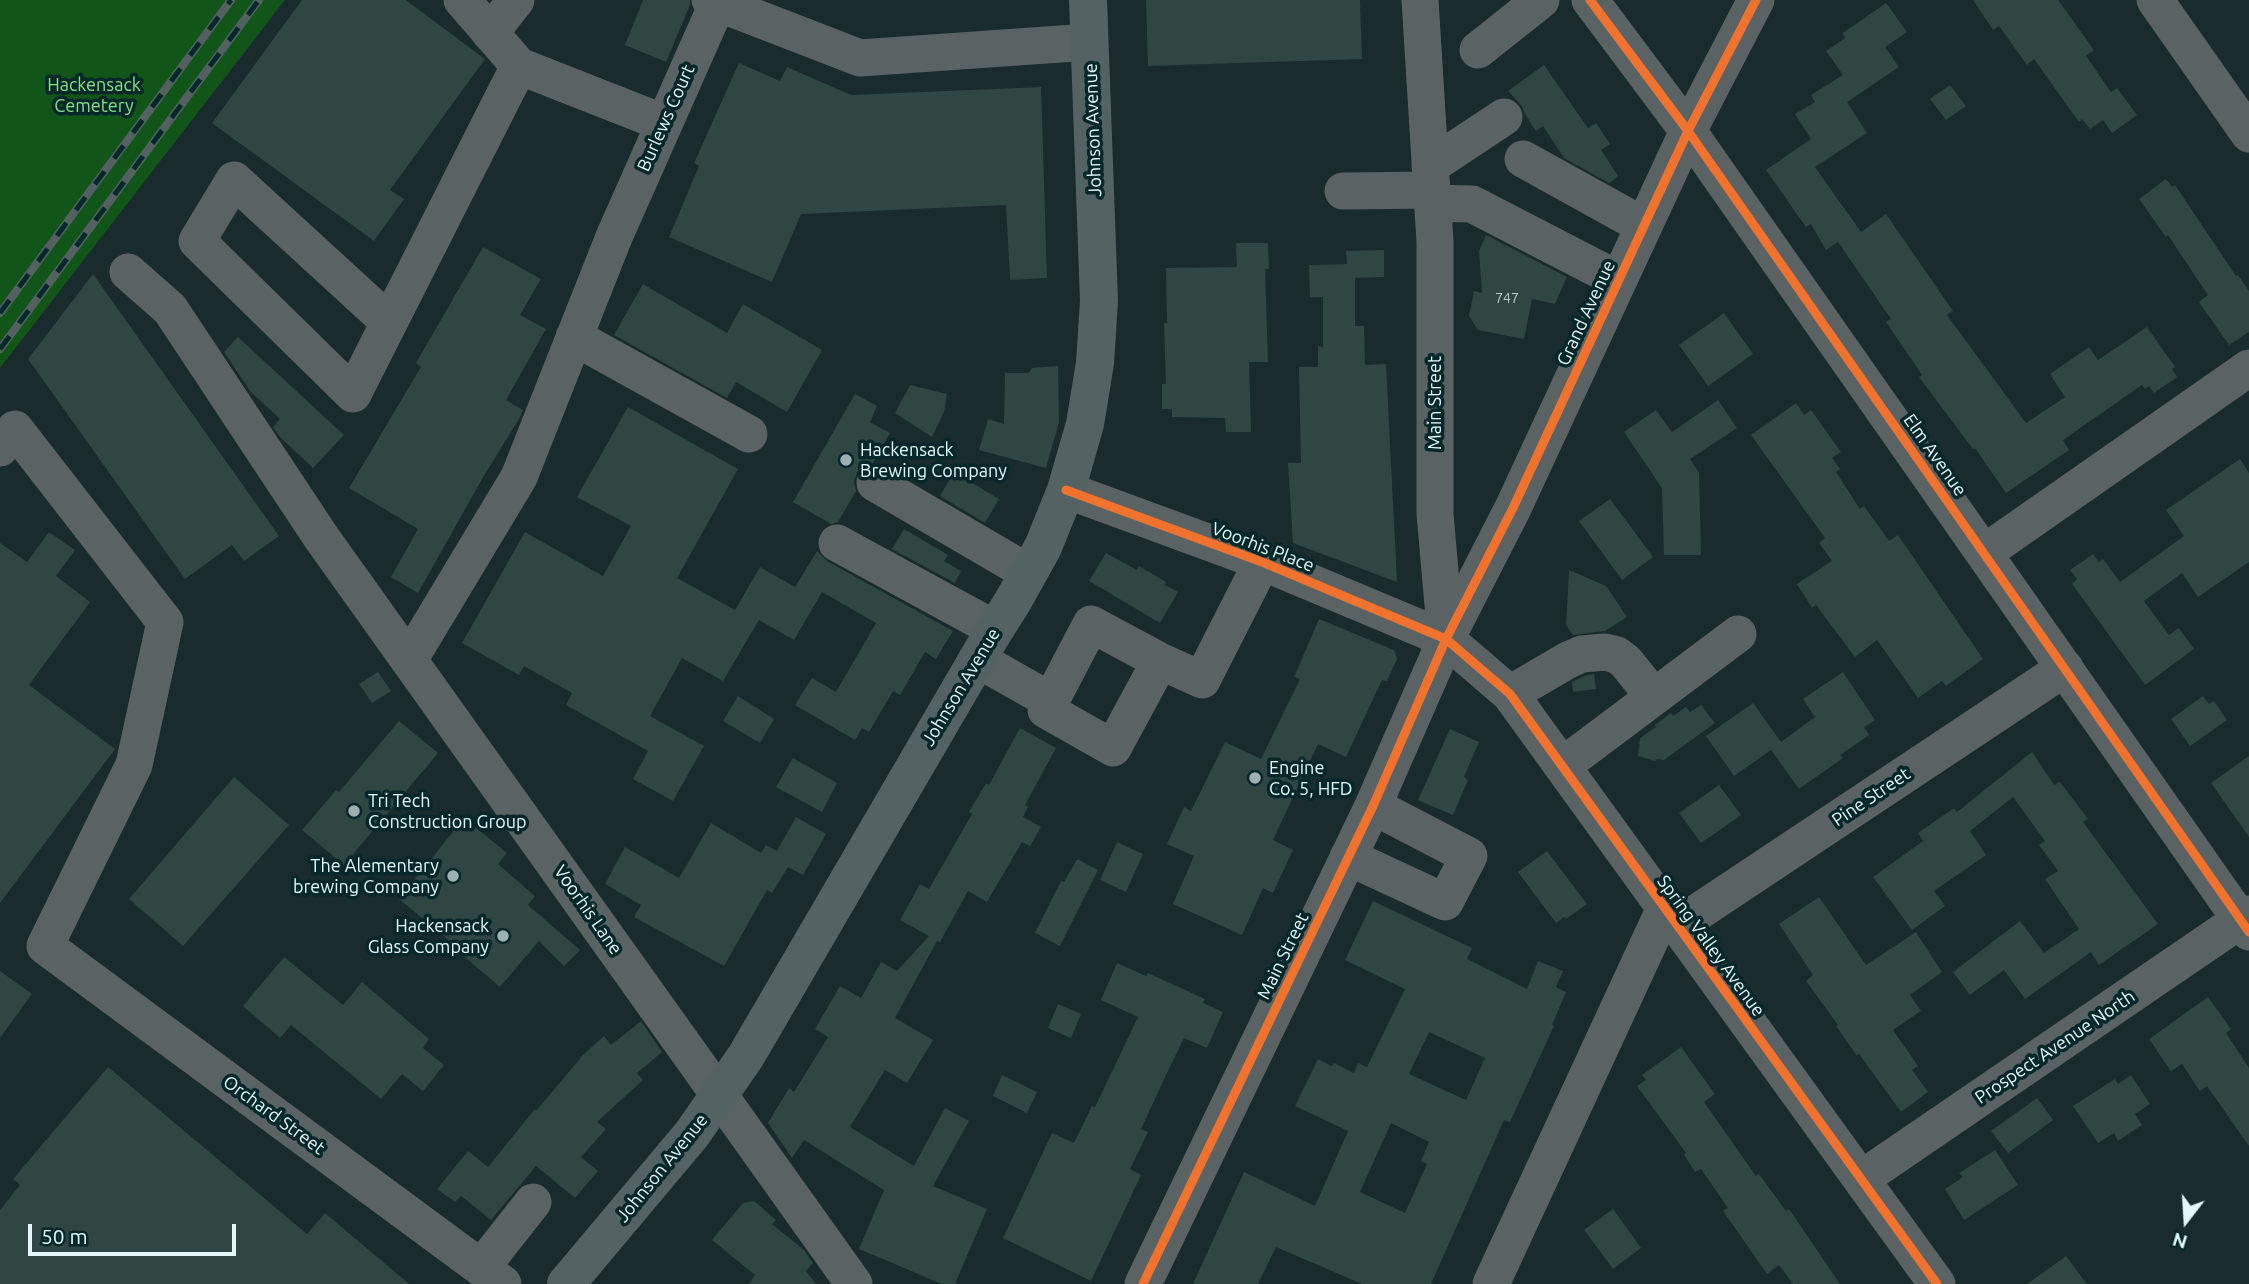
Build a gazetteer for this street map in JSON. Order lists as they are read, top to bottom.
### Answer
{
  "streets": {
    "main road": ["Johnson Avenue"],
    "street": [
      "Burlews Court",
      "Grand Avenue",
      "Main Street",
      "Elm Avenue",
      "Voorhis Place",
      "Pine Street",
      "Voorhis Lane",
      "Spring Valley Avenue",
      "Prospect Avenue North",
      "Orchard Street"
    ]
  },
  "crossings": [
    ["Burlews Court", "Voorhis Lane"],
    ["Johnson Avenue", "Voorhis Place"],
    ["Johnson Avenue", "Voorhis Lane"],
    ["Grand Avenue", "Main Street"],
    ["Grand Avenue", "Elm Avenue"],
    ["Grand Avenue", "Voorhis Place"],
    ["Grand Avenue", "Spring Valley Avenue"],
    ["Main Street", "Voorhis Place"],
    ["Main Street", "Spring Valley Avenue"],
    ["Elm Avenue", "Pine Street"],
    ["Elm Avenue", "Prospect Avenue North"],
    ["Voorhis Place", "Spring Valley Avenue"],
    ["Pine Street", "Spring Valley Avenue"],
    ["Spring Valley Avenue", "Prospect Avenue North"]
  ],
  "parks": ["Hackensack Cemetery"],
  "places": [
    "Hackensack Brewing Company",
    "Engine Co. 5, HFD",
    "Tri Tech Construction Group",
    "The Alementary brewing Company",
    "Hackensack Glass Company"
  ],
  "house_numbers": ["747"],
  "scale_bar": "50 m",
  "north": "bottom"
}
